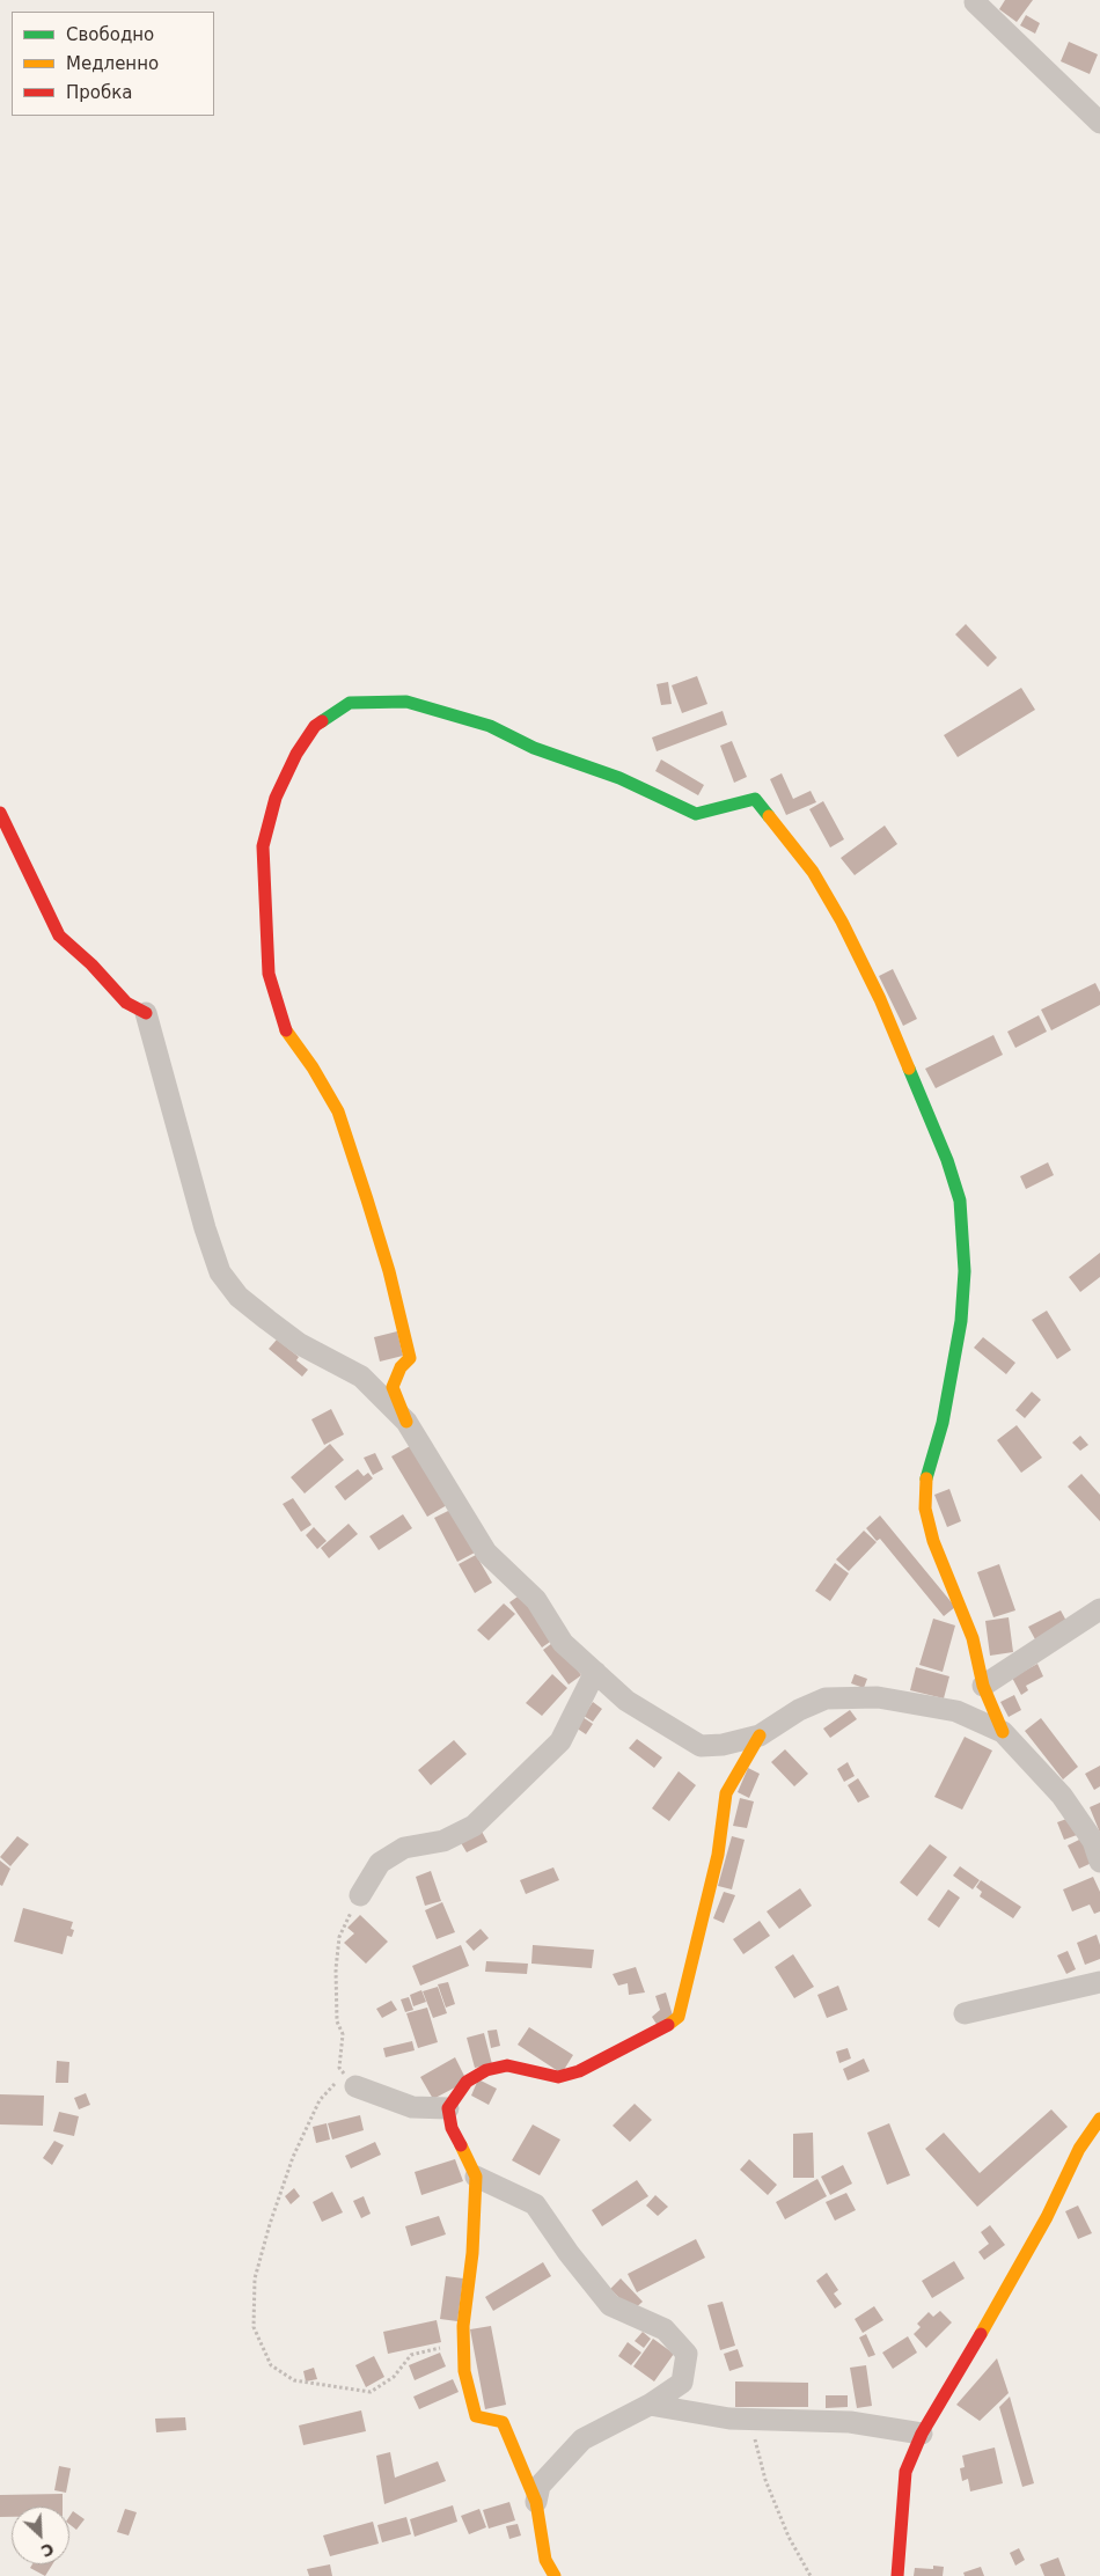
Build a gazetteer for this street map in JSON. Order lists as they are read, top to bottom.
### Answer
{
  "legend": ["Свободно", "Медленно", "Пробка"],
  "north": "bottom right"
}
